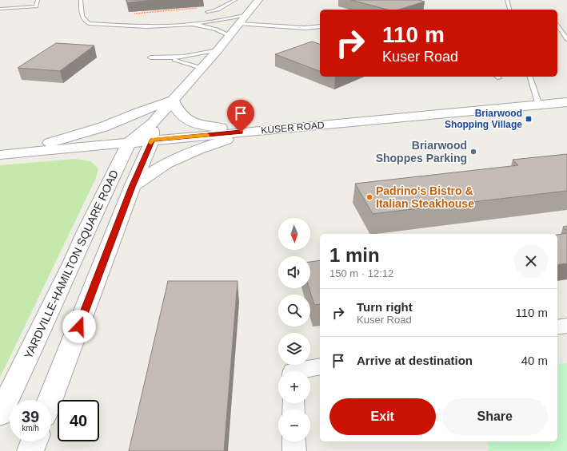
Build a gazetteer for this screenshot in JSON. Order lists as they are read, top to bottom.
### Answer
{
  "streets": {
    "street": ["KUSER ROAD", "YARDVILLE-HAMILTON SQUARE ROAD"]
  },
  "crossings": [
    ["KUSER ROAD", "YARDVILLE-HAMILTON SQUARE ROAD"]
  ],
  "places": {
    "transit": ["Briarwood Shopping Village"],
    "other": ["Briarwood Shoppes Parking", "Padrino's Bistro & Italian Steakhouse"]
  },
  "north": "bottom",
  "page": {
    "turn": ["110 m", "Kuser Road"],
    "map_buttons": ["+", "−"],
    "heading": ["1 min", "150 m · 12:12"],
    "list": [
      {
        "name": "Turn right",
        "note": "Kuser Road",
        "value": "110 m"
      },
      {
        "name": "Arrive at destination",
        "value": "40 m"
      }
    ],
    "buttons": ["Exit", "Share"],
    "speed": "39 km/h",
    "limit": "40"
  }
}
